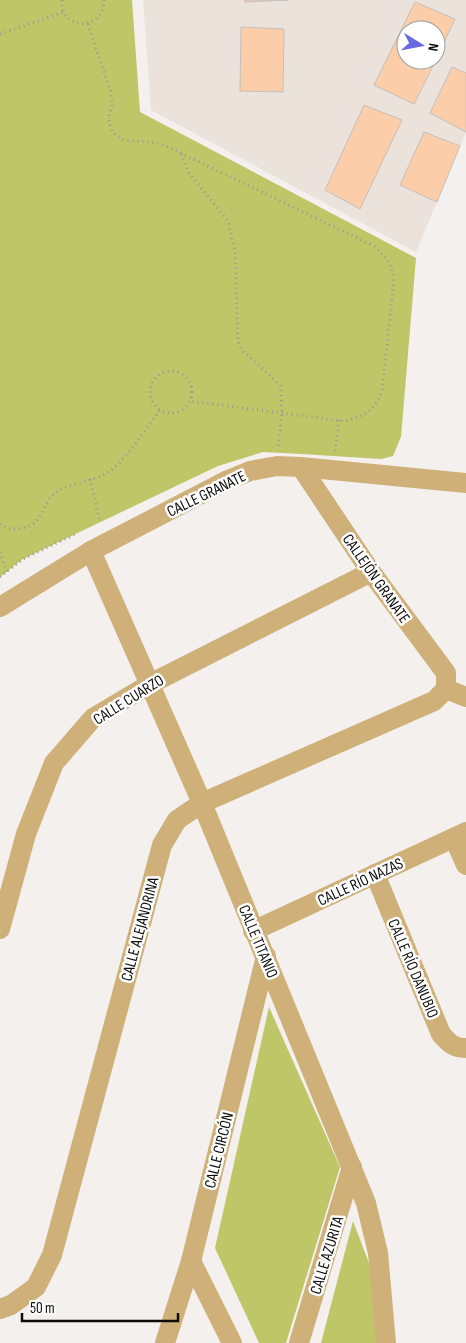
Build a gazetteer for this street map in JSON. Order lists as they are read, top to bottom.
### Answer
{
  "streets": {
    "street": [
      "CALLE GRANATE",
      "CALLEJÓN GRANATE",
      "CALLE CUARZO",
      "CALLE RÍO NAZAS",
      "CALLE ALEJANDRINA",
      "CALLE TITANIO",
      "CALLE RÍO DANUBIO",
      "CALLE CIRCÓN",
      "CALLE AZURITA"
    ]
  },
  "crossings": [
    ["CALLE GRANATE", "CALLEJÓN GRANATE"],
    ["CALLE GRANATE", "CALLE TITANIO"],
    ["CALLEJÓN GRANATE", "CALLE CUARZO"],
    ["CALLEJÓN GRANATE", "CALLE ALEJANDRINA"],
    ["CALLE CUARZO", "CALLE TITANIO"],
    ["CALLE RÍO NAZAS", "CALLE TITANIO"],
    ["CALLE RÍO NAZAS", "CALLE RÍO DANUBIO"],
    ["CALLE ALEJANDRINA", "CALLE TITANIO"],
    ["CALLE TITANIO", "CALLE CIRCÓN"],
    ["CALLE TITANIO", "CALLE AZURITA"]
  ],
  "scale_bar": "50 m",
  "north": "right"
}
